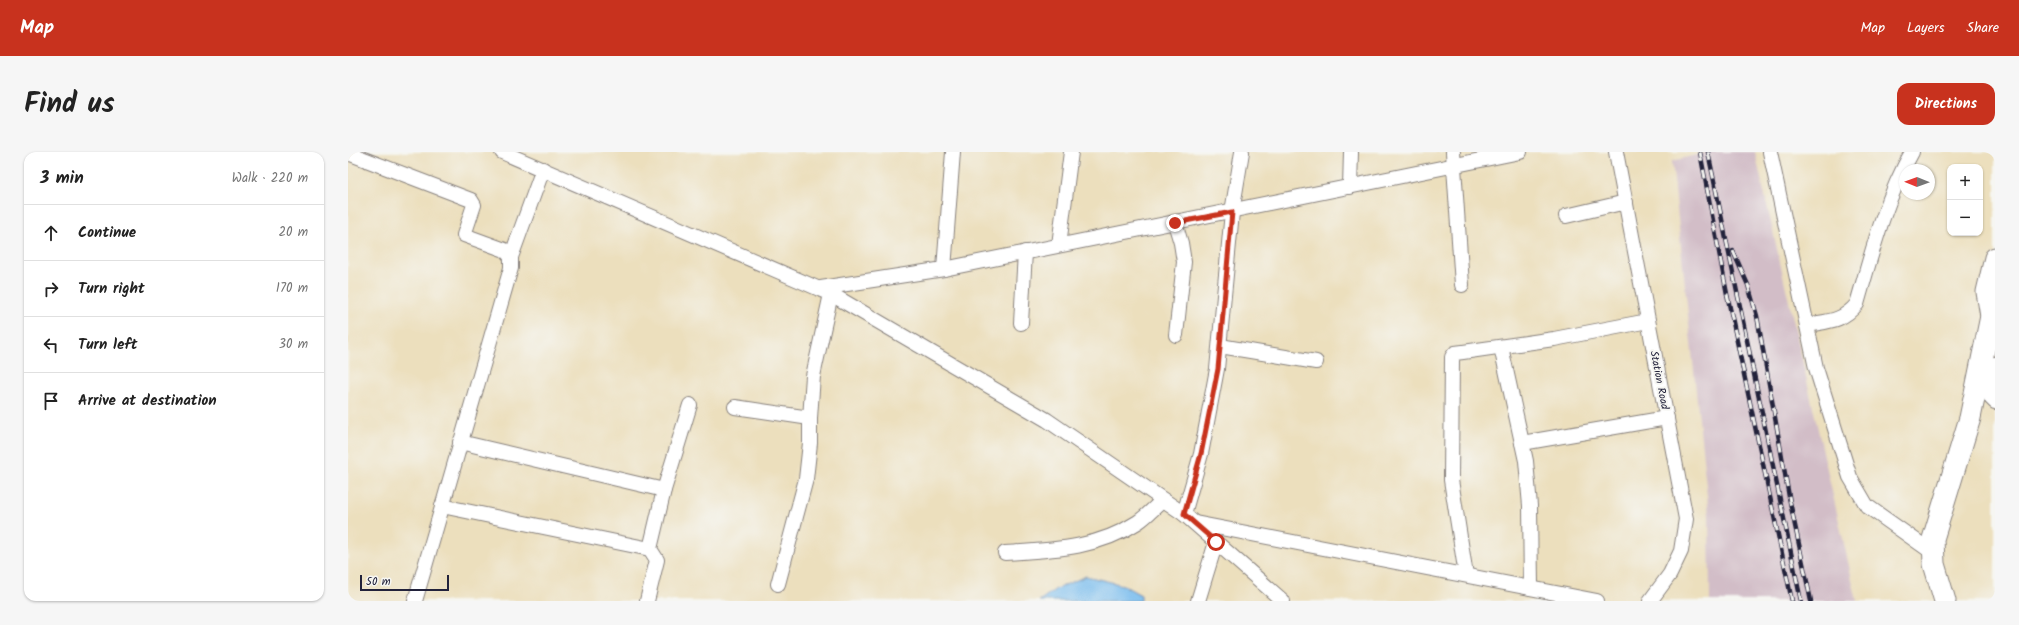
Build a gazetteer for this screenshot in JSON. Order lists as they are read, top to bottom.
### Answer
{
  "streets": {
    "street": ["Station Road"]
  },
  "scale_bar": "50 m",
  "north": "left",
  "page": {
    "header": "Map",
    "nav": ["Map", "Layers", "Share"],
    "title": "Find us",
    "buttons": "Directions",
    "heading": ["3 min", "Walk · 220 m"],
    "map_buttons": ["+", "−"],
    "list": [
      ["Continue", "20 m"],
      ["Turn right", "170 m"],
      ["Turn left", "30 m"],
      "Arrive at destination"
    ],
    "scale": "50 m"
  }
}
